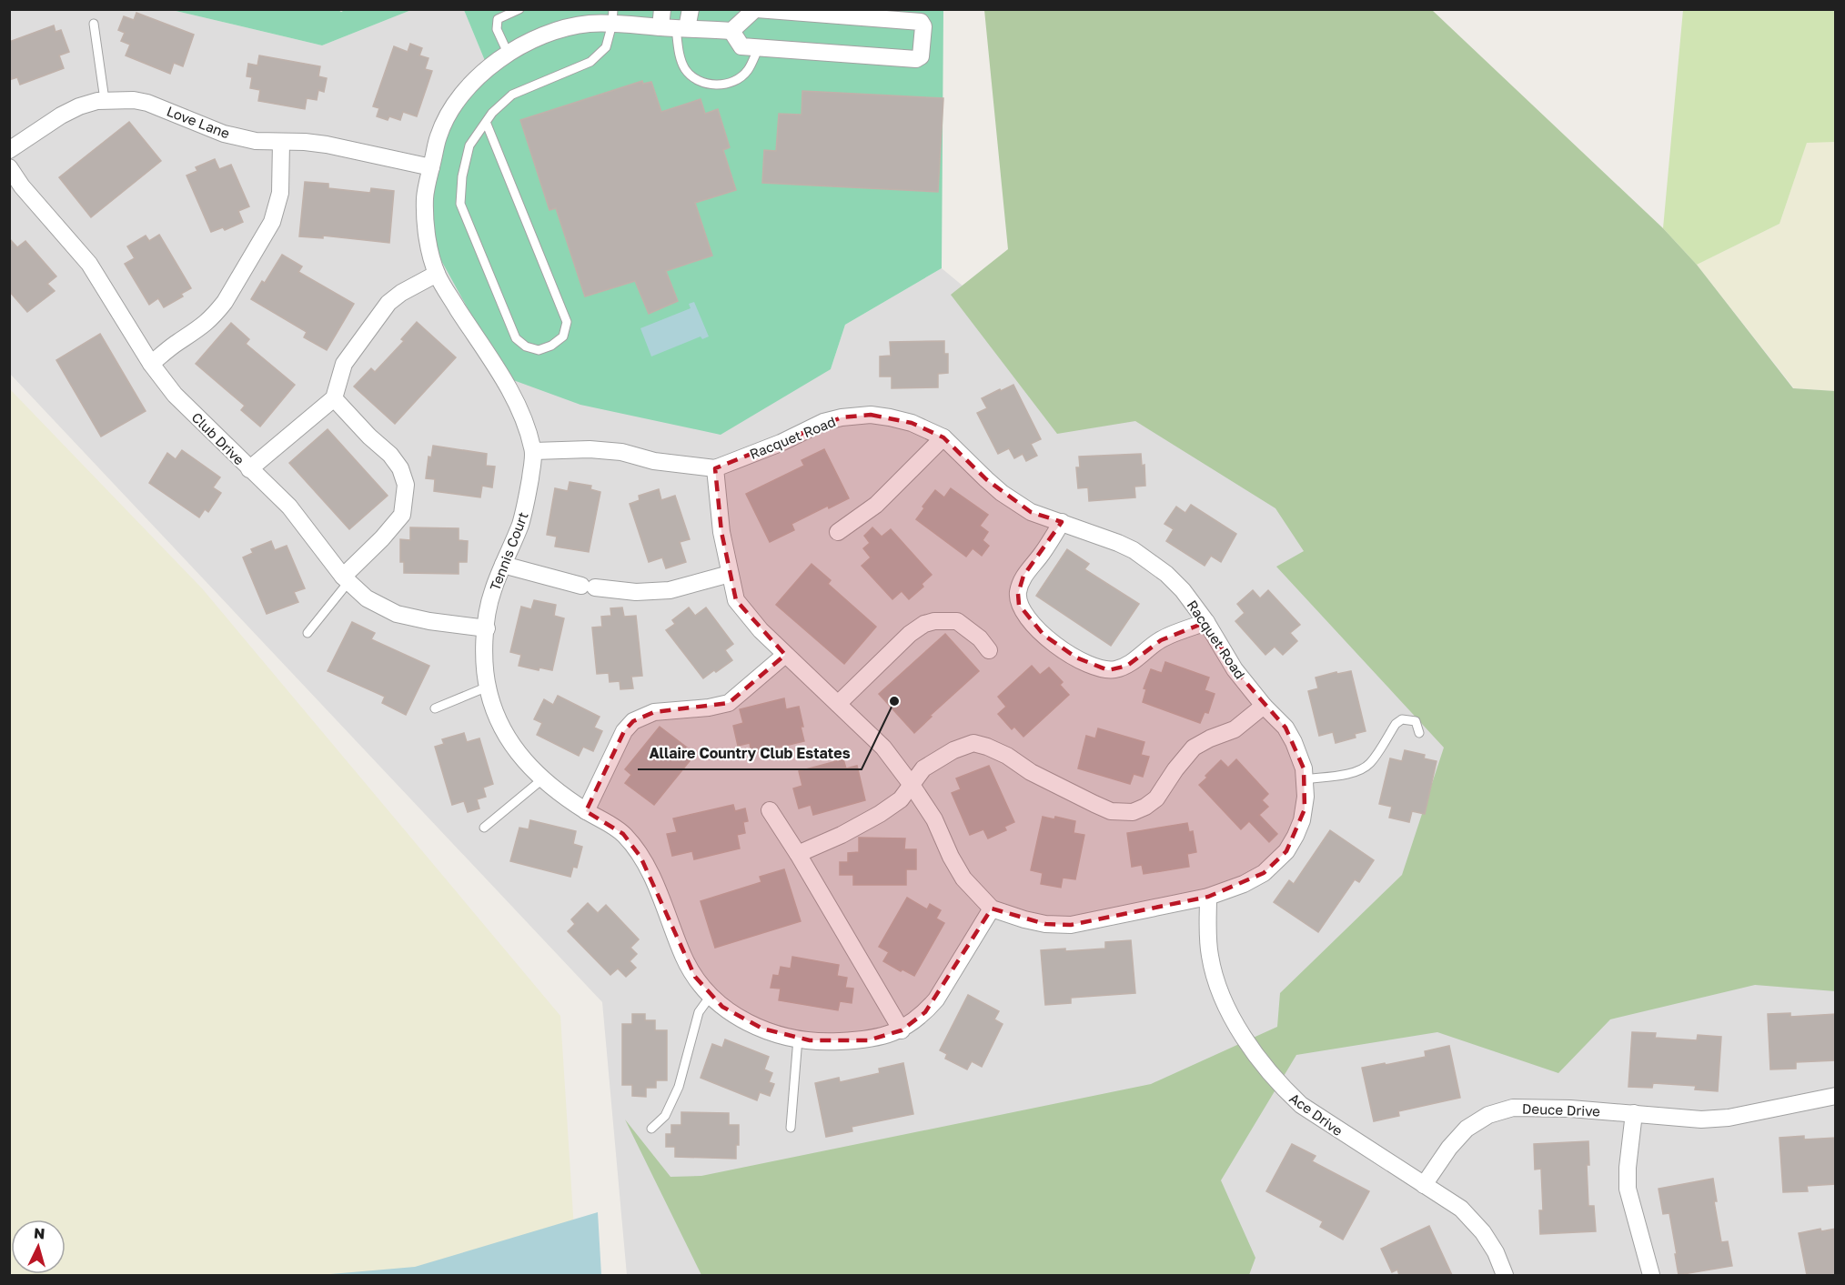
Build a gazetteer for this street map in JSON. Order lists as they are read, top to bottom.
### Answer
{
  "streets": {
    "street": [
      "Love Lane",
      "Racquet Road",
      "Club Drive",
      "Tennis Court",
      "Deuce Drive",
      "Ace Drive"
    ]
  },
  "crossings": [
    ["Love Lane", "Tennis Court"],
    ["Racquet Road", "Tennis Court"],
    ["Racquet Road", "Ace Drive"],
    ["Club Drive", "Tennis Court"],
    ["Deuce Drive", "Ace Drive"]
  ],
  "places": ["Allaire Country Club Estates"],
  "north": "top"
}
